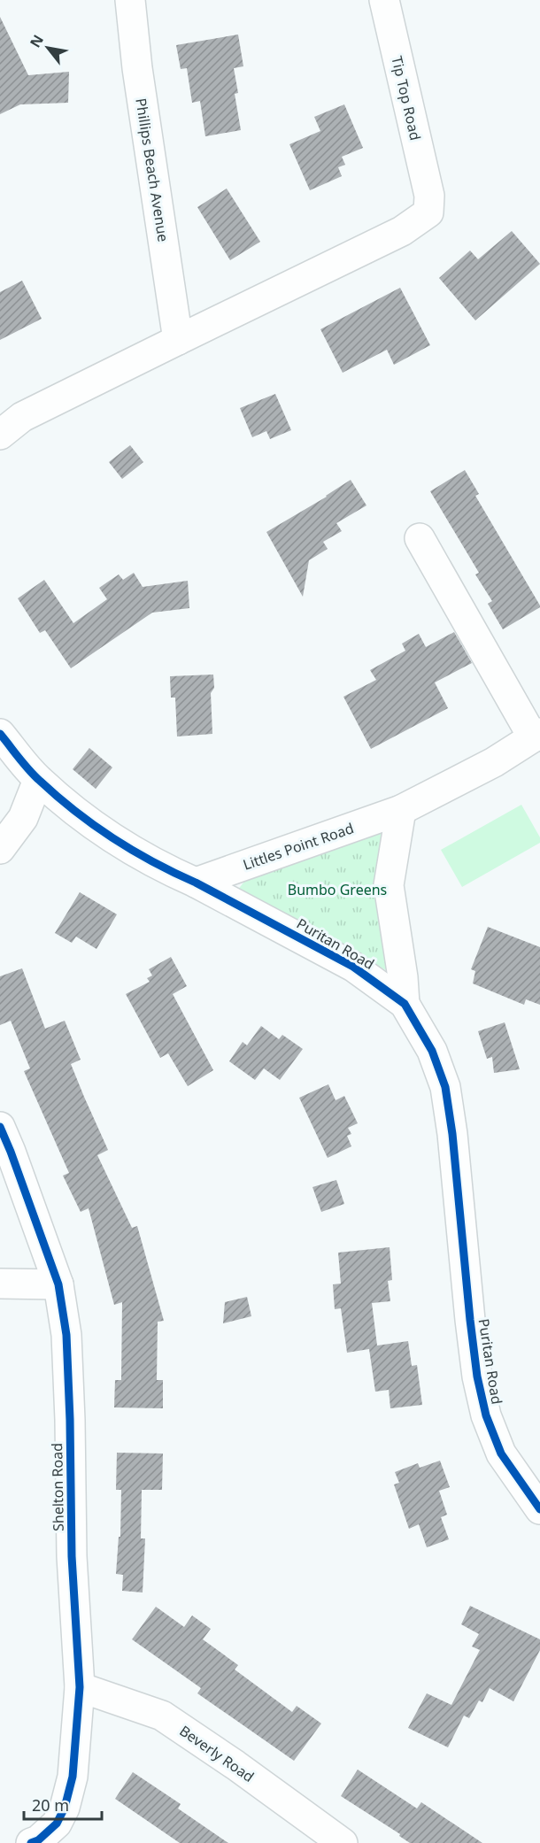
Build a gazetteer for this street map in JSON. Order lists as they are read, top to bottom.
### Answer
{
  "streets": {
    "street": [
      "Tip Top Road",
      "Phillips Beach Avenue",
      "Littles Point Road",
      "Puritan Road",
      "Shelton Road",
      "Beverly Road"
    ]
  },
  "crossings": [
    ["Tip Top Road", "Phillips Beach Avenue"],
    ["Littles Point Road", "Puritan Road"],
    ["Shelton Road", "Beverly Road"]
  ],
  "parks": ["Bumbo Greens"],
  "scale_bar": "20 m",
  "north": "top left"
}
